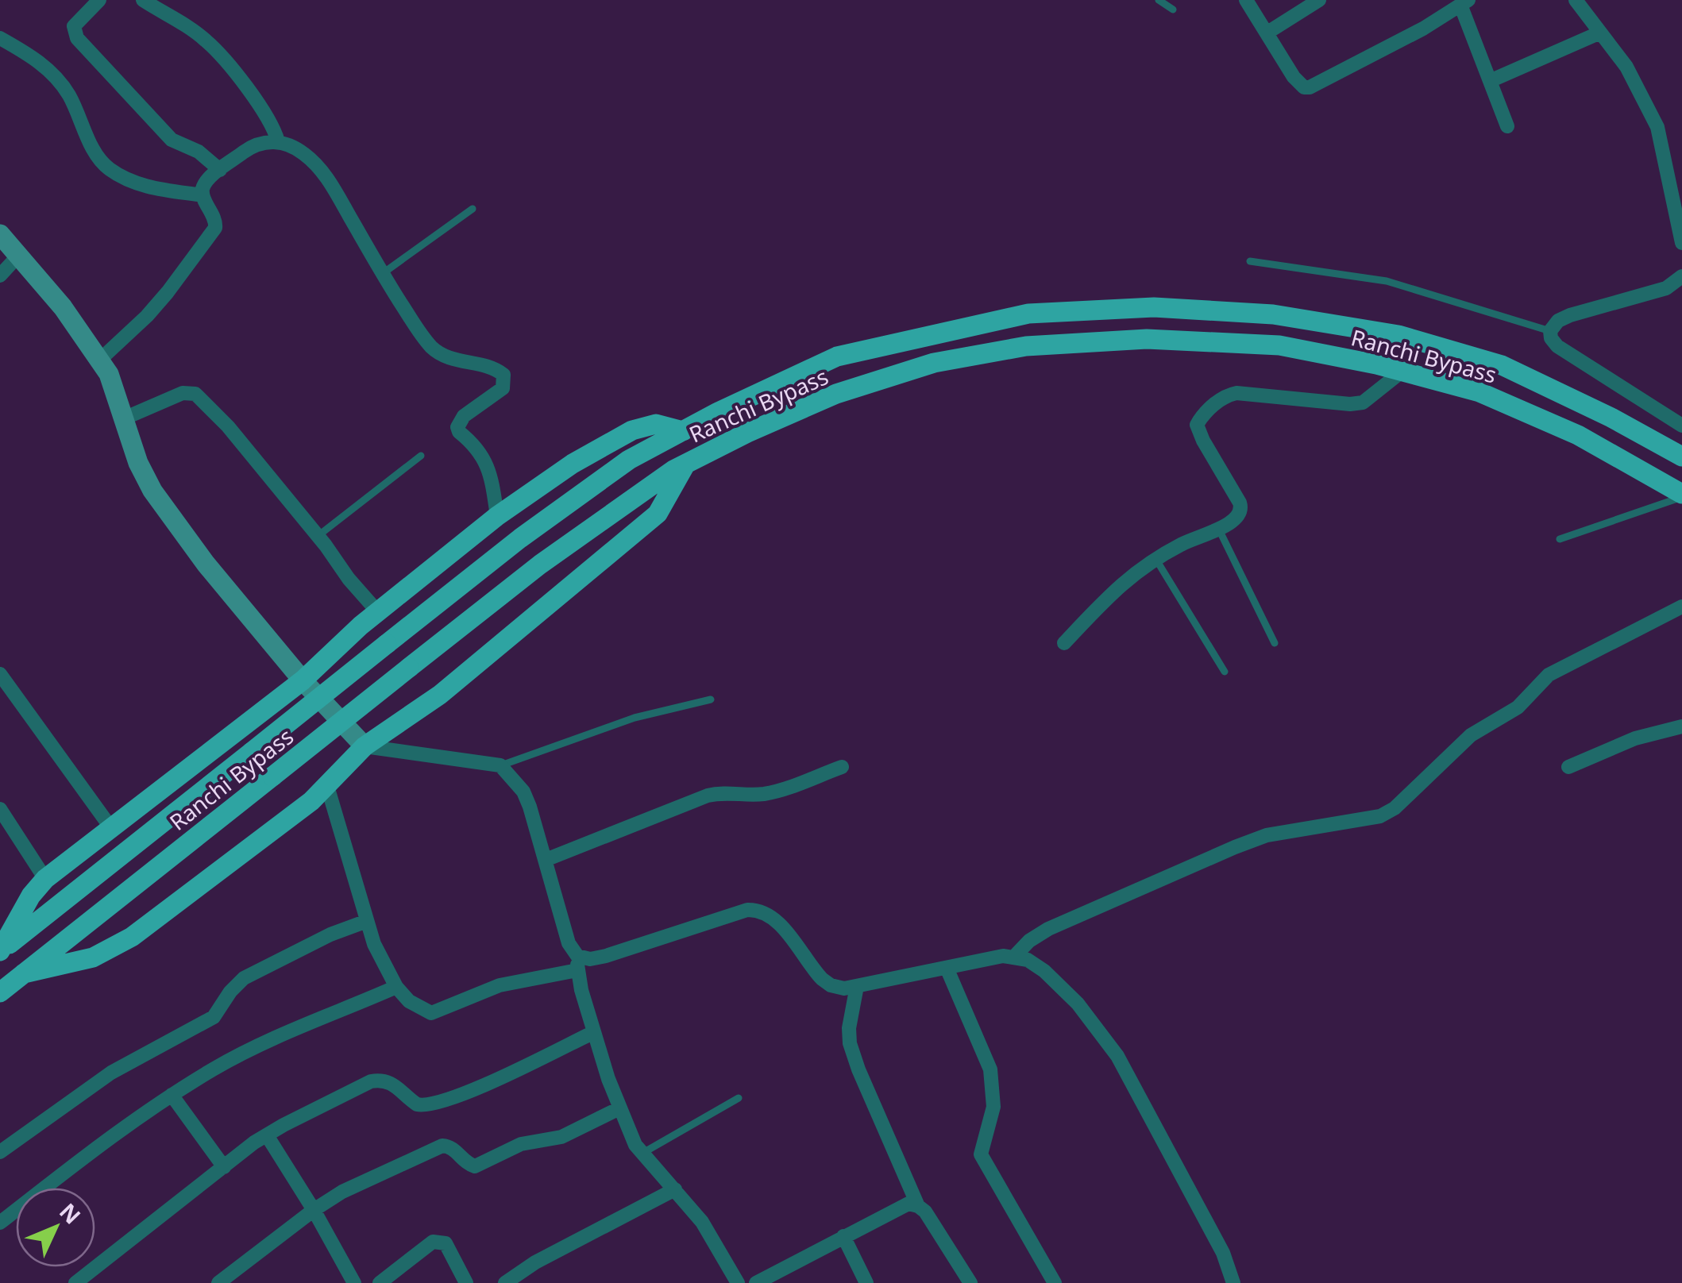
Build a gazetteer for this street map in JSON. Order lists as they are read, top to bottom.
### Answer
{
  "streets": {
    "main road": ["Ranchi Bypass"]
  },
  "north": "top right"
}
